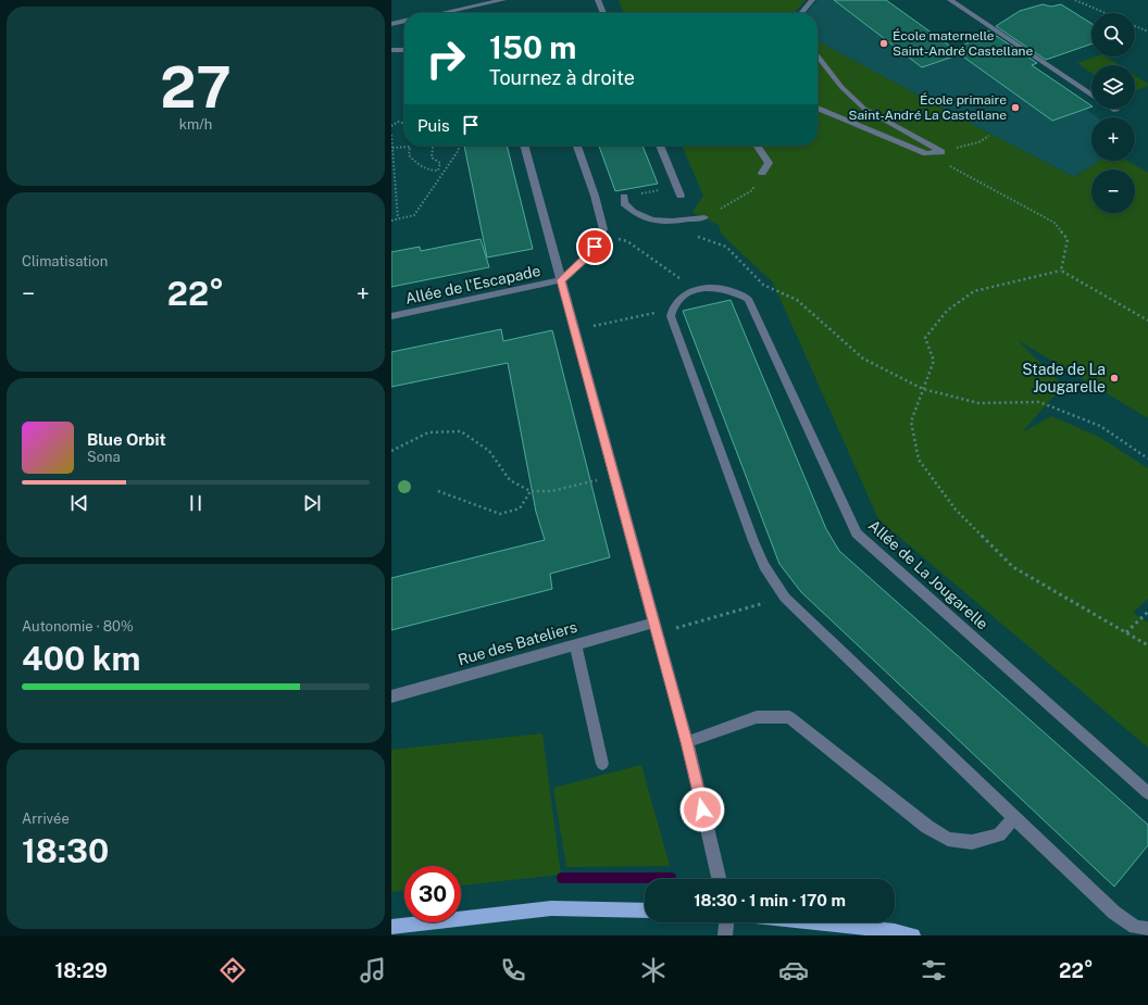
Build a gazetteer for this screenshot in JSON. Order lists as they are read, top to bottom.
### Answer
{
  "streets": {
    "street": ["Allée de l'Escapade", "Allée de La Jougarelle", "Rue des Bateliers"]
  },
  "places": ["École maternelle Saint-André Castellane", "École primaire Saint-André La Castellane", "Stade de La Jougarelle"],
  "page": {
    "tile": [
      ["27", "km/h"],
      "Climatisation",
      ["Autonomie · 80%", "400 km"],
      ["Arrivée", "18:30"]
    ],
    "map_buttons": ["+", "−"],
    "turn": ["150 m", "Tournez à droite"],
    "then": "Puis",
    "heat": ["−", "22°", "+"],
    "song": ["Blue Orbit", "Sona"],
    "limit": "30",
    "trip": "18:30 · 1 min · 170 m",
    "tabs": ["18:29", "22°"]
  }
}
